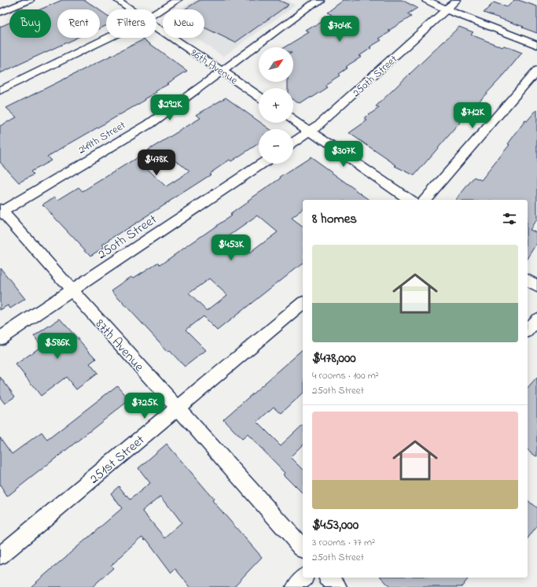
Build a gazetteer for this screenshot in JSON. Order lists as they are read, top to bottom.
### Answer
{
  "streets": {
    "street": [
      "86th Avenue",
      "250th Street",
      "249th Street",
      "87th Avenue",
      "251st Street"
    ]
  },
  "crossings": [
    ["86th Avenue", "249th Street"],
    ["250th Street", "87th Avenue"],
    ["249th Street", "87th Avenue"],
    ["87th Avenue", "251st Street"]
  ],
  "north": "top right",
  "page": {
    "chip": [
      "Buy",
      "Rent",
      "Filters",
      "New"
    ],
    "price": [
      "$704K",
      "$292K",
      "$712K",
      "$307K",
      "$478K",
      "$453K",
      "$586K",
      "$725K"
    ],
    "map_buttons": ["+", "−"],
    "heading": "8 homes",
    "list": [
      {
        "name": "$478,000",
        "note": "4 rooms · 100 m² · 250th Street"
      },
      {
        "name": "$453,000",
        "note": "3 rooms · 77 m² · 250th Street"
      }
    ]
  }
}
